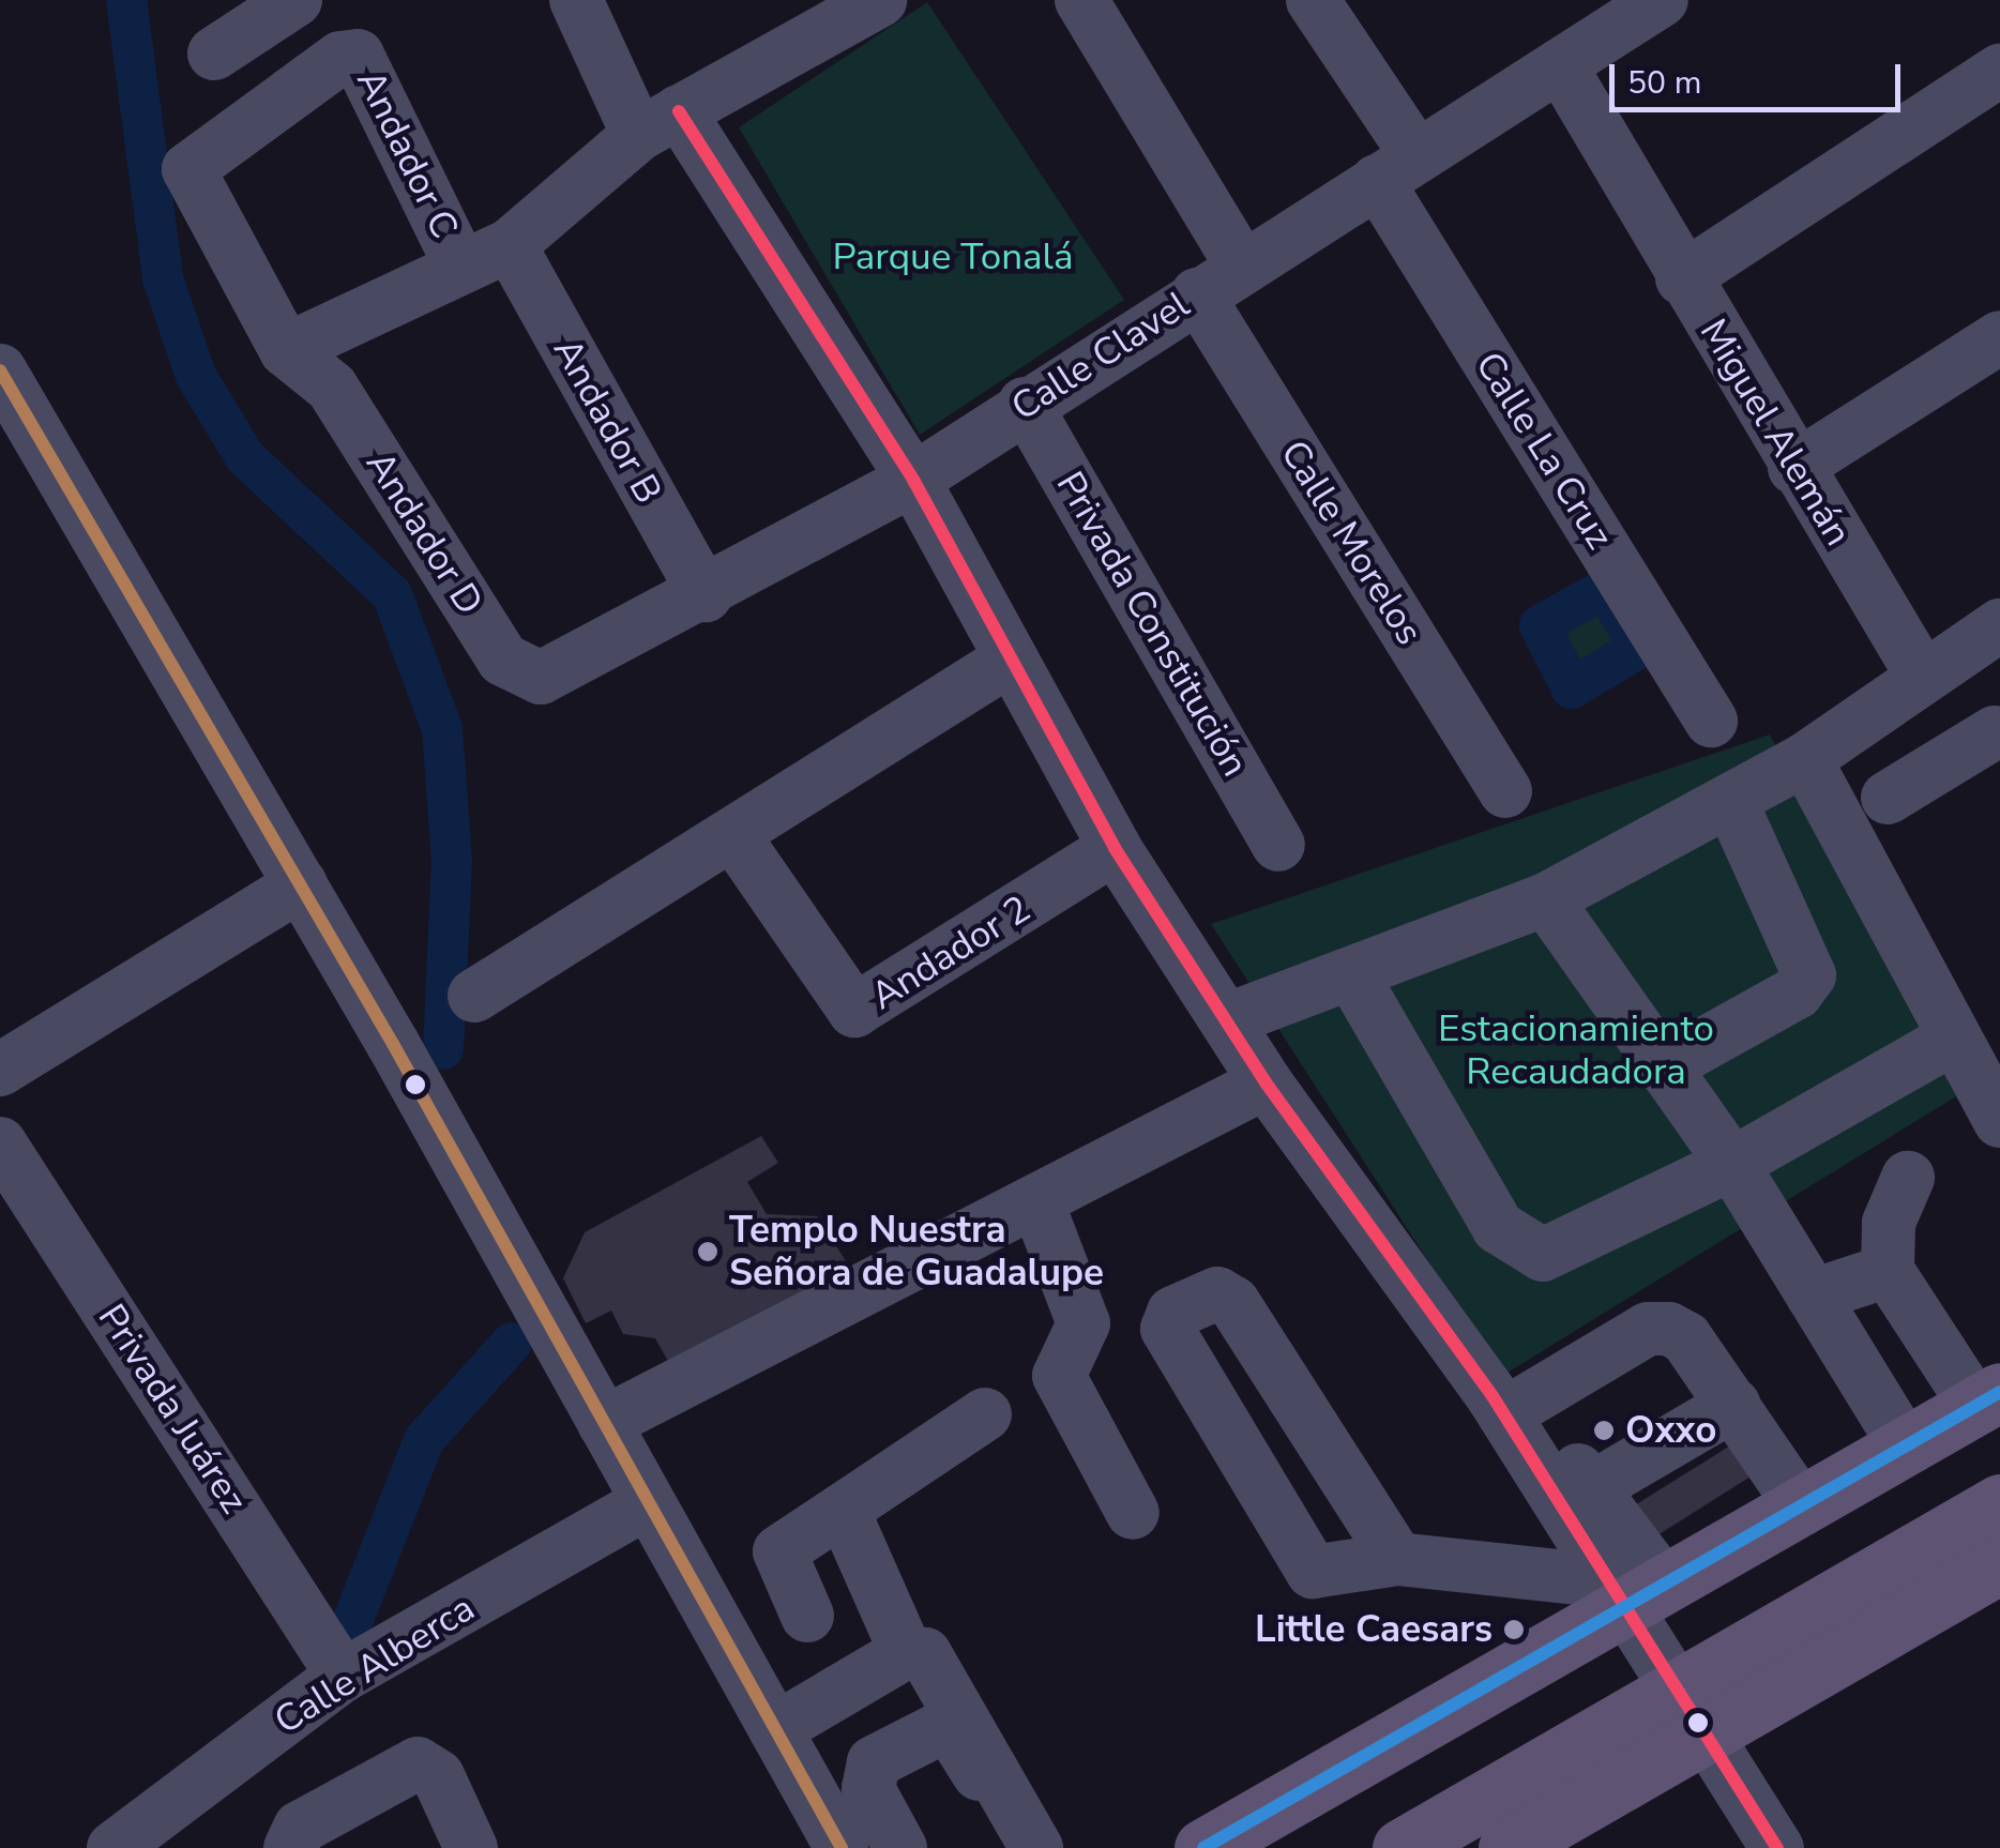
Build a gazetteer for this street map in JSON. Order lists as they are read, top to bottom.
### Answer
{
  "streets": {
    "street": [
      "Andador C",
      "Calle Clavel",
      "Andador B",
      "Miguel Alemán",
      "Calle La Cruz",
      "Andador D",
      "Calle Morelos",
      "Privada Constitución",
      "Andador 2",
      "Privada Juárez",
      "Calle Alberca"
    ]
  },
  "crossings": [
    ["Andador C", "Andador D"],
    ["Calle Clavel", "Andador B"],
    ["Calle Clavel", "Miguel Alemán"],
    ["Calle Clavel", "Calle La Cruz"],
    ["Calle Clavel", "Andador D"],
    ["Calle Clavel", "Calle Morelos"],
    ["Calle Clavel", "Privada Constitución"],
    ["Privada Juárez", "Calle Alberca"]
  ],
  "parks": ["Parque Tonalá", "Estacionamiento Recaudadora"],
  "places": ["Templo Nuestra Señora de Guadalupe", "Oxxo", "Little Caesars"],
  "scale_bar": "50 m"
}
